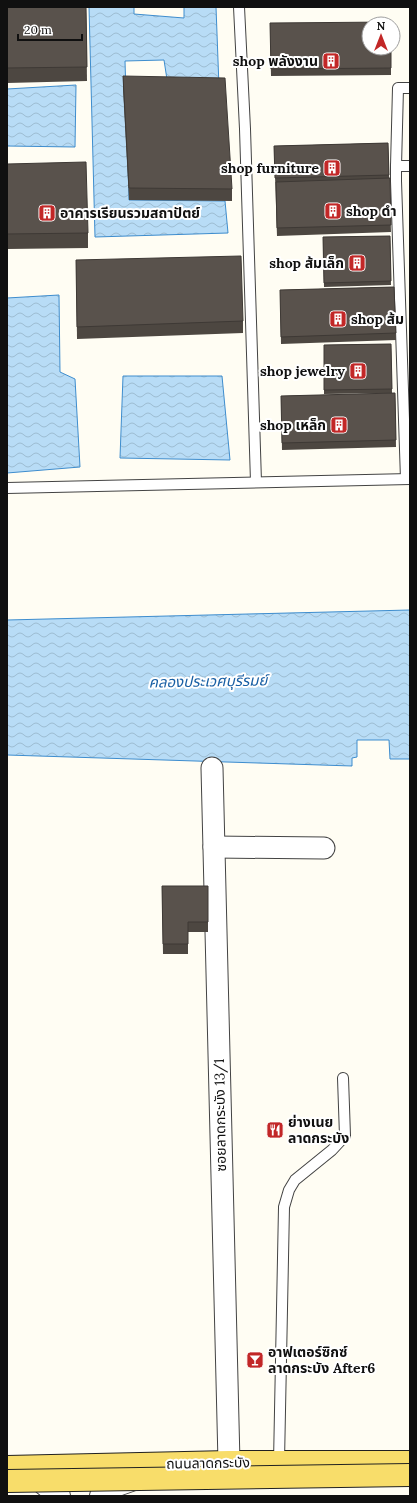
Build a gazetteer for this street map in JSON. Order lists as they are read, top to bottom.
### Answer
{
  "streets": {
    "main road": ["ถนนลาดกระบัง"],
    "street": ["ซอยลาดกระบัง 13/1"]
  },
  "crossings": [
    ["ซอยลาดกระบัง 13/1", "ถนนลาดกระบัง"]
  ],
  "water": ["คลองประเวศบุรีรมย์"],
  "places": {
    "building": [
      "shop พลังงาน",
      "shop furniture",
      "shop ดำ",
      "อาคารเรียนรวมสถาปัตย์",
      "shop ส้มเล็ก",
      "shop ส้ม",
      "shop jewelry",
      "shop เหล็ก"
    ],
    "restaurant": ["ย่างเนย ลาดกระบัง"],
    "bar": ["อาฟเตอร์ซิกซ์ ลาดกระบัง After6"]
  },
  "scale_bar": "20 m",
  "north": "top"
}
